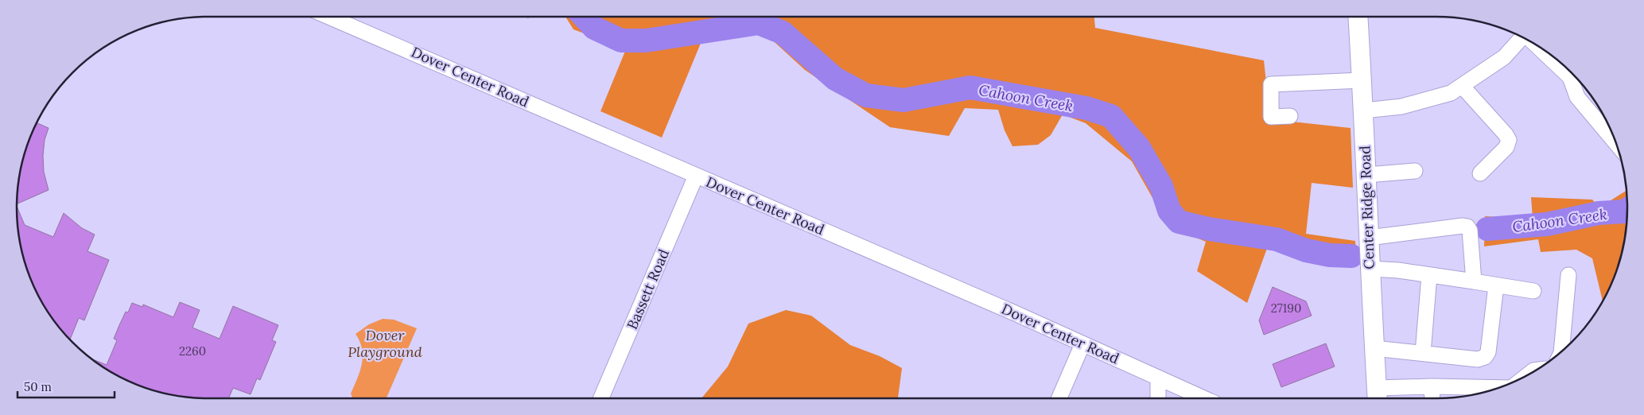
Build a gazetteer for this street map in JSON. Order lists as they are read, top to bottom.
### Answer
{
  "streets": {
    "main road": ["Center Ridge Road"],
    "street": ["Dover Center Road", "Bassett Road"]
  },
  "crossings": [
    ["Dover Center Road", "Bassett Road"]
  ],
  "water": ["Cahoon Creek"],
  "parks": ["Dover Playground"],
  "house_numbers": ["27190", "2260"],
  "scale_bar": "50 m"
}
